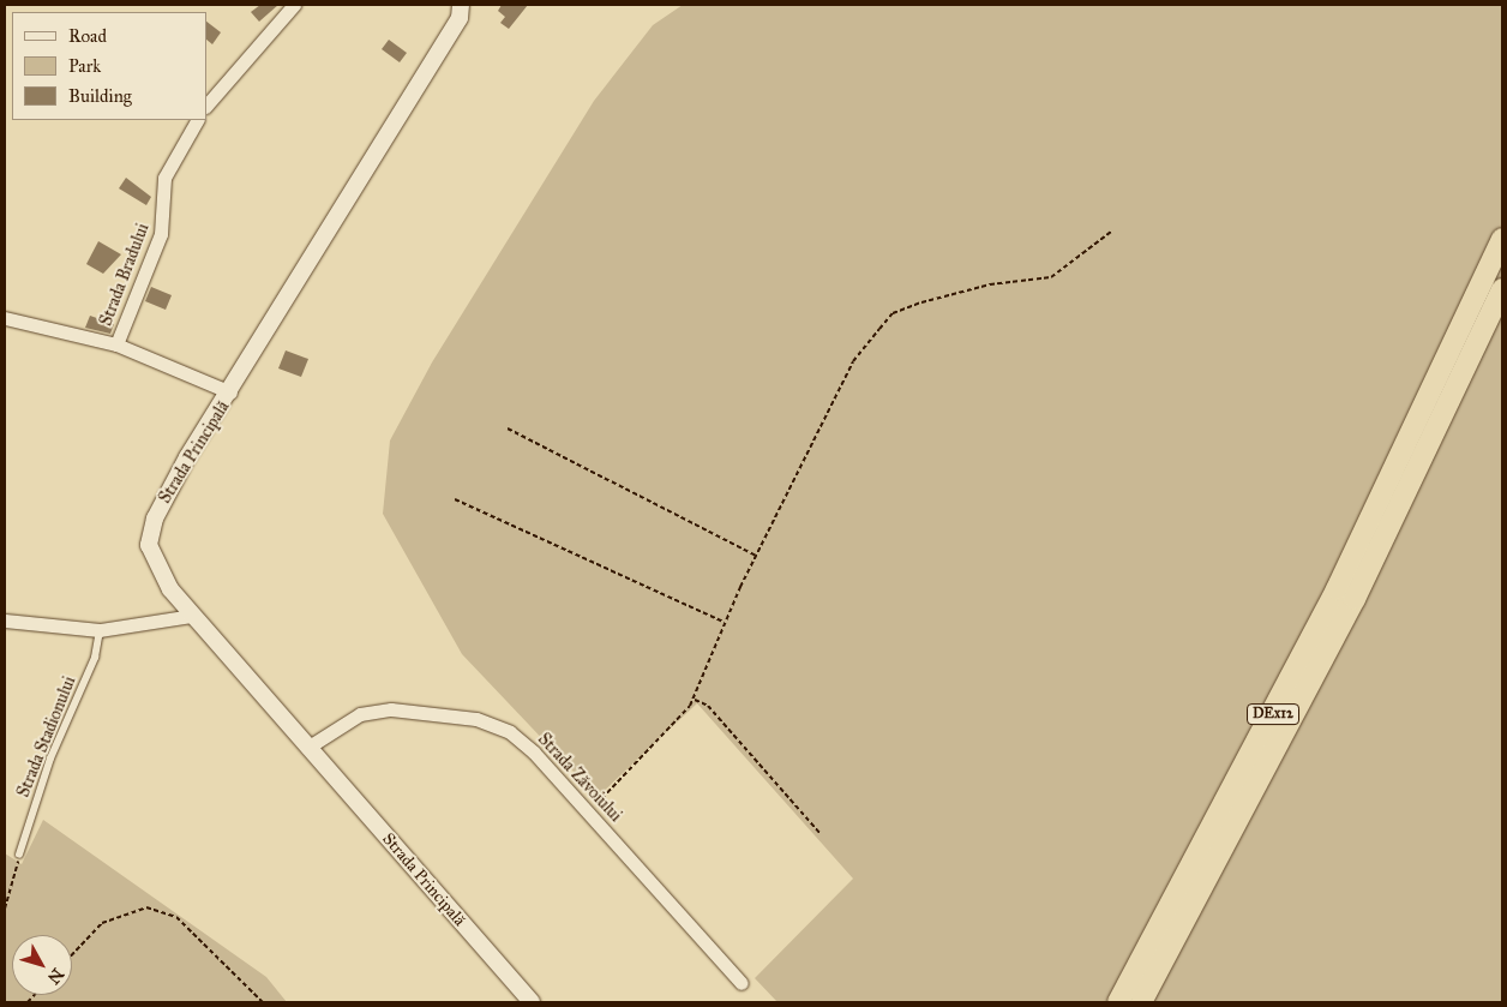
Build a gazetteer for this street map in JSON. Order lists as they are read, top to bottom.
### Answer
{
  "streets": {
    "highway": ["DEx12"],
    "street": ["Strada Bradului", "Strada Principală", "Strada Zăvoiului"],
    "lane": ["Strada Stadionului"]
  },
  "crossings": [
    ["Strada Principală", "Strada Zăvoiului"]
  ],
  "legend": ["Road", "Park", "Building"],
  "north": "bottom right"
}
